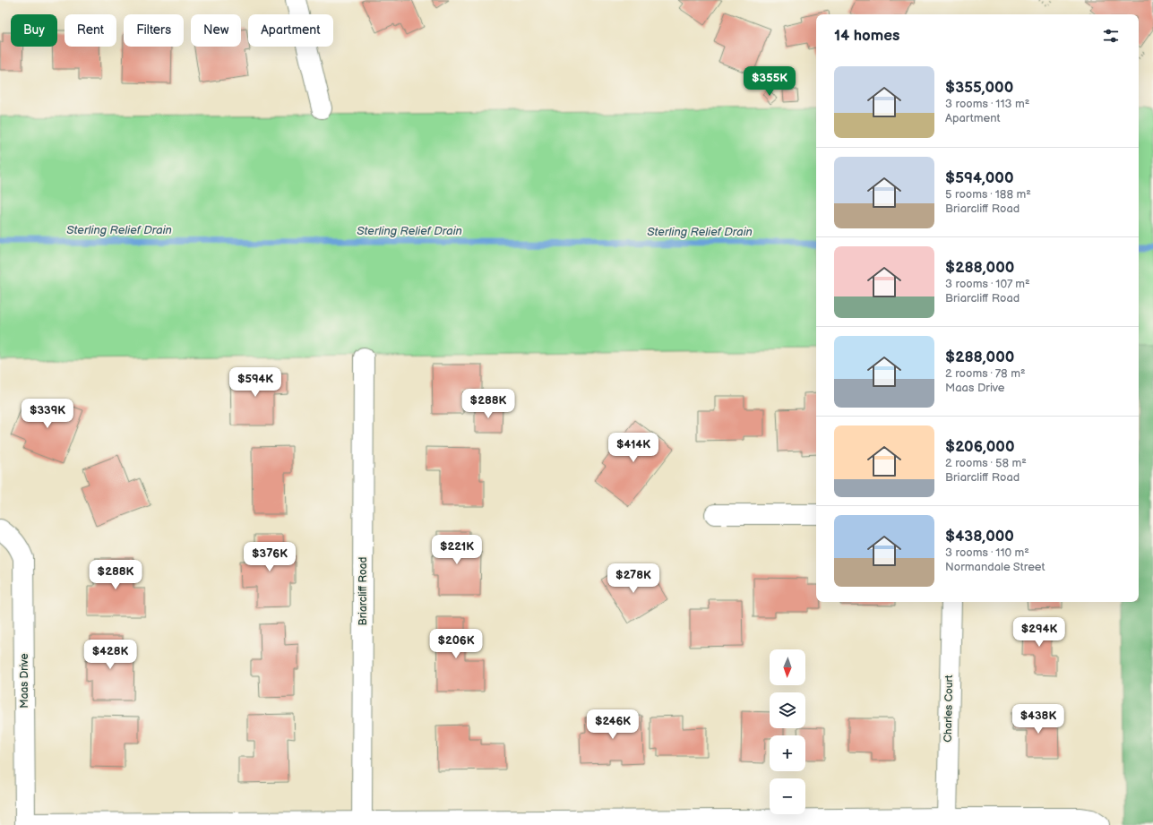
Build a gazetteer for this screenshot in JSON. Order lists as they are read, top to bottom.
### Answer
{
  "streets": {
    "street": ["Briarcliff Road", "Maas Drive", "Charles Court"]
  },
  "water": ["Sterling Relief Drain"],
  "north": "bottom",
  "page": {
    "chip": [
      "Buy",
      "Rent",
      "Filters",
      "New",
      "Apartment"
    ],
    "heading": "14 homes",
    "list": [
      {
        "name": "$355,000",
        "note": "3 rooms · 113 m² · Apartment"
      },
      {
        "name": "$594,000",
        "note": "5 rooms · 188 m² · Briarcliff Road"
      },
      {
        "name": "$288,000",
        "note": "3 rooms · 107 m² · Briarcliff Road"
      },
      {
        "name": "$288,000",
        "note": "2 rooms · 78 m² · Maas Drive"
      },
      {
        "name": "$206,000",
        "note": "2 rooms · 58 m² · Briarcliff Road"
      },
      {
        "name": "$438,000",
        "note": "3 rooms · 110 m² · Normandale Street"
      }
    ],
    "price": [
      "$355K",
      "$594K",
      "$288K",
      "$339K",
      "$414K",
      "$221K",
      "$376K",
      "$288K",
      "$278K",
      "$294K",
      "$206K",
      "$428K",
      "$438K",
      "$246K"
    ],
    "map_buttons": ["+", "−"]
  }
}
